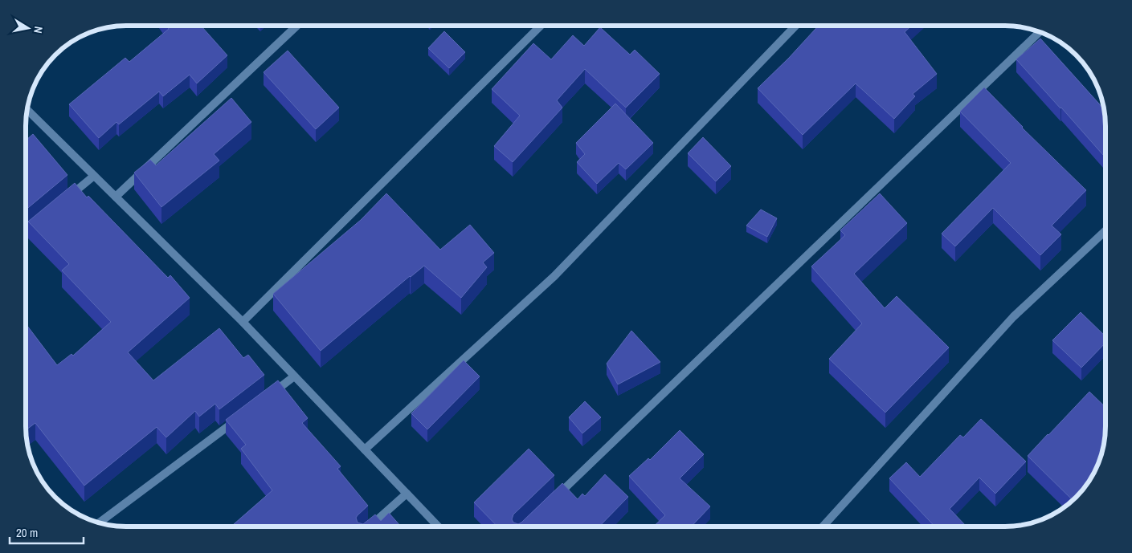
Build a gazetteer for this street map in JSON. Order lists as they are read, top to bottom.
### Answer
{
  "scale_bar": "20 m",
  "north": "right"
}
